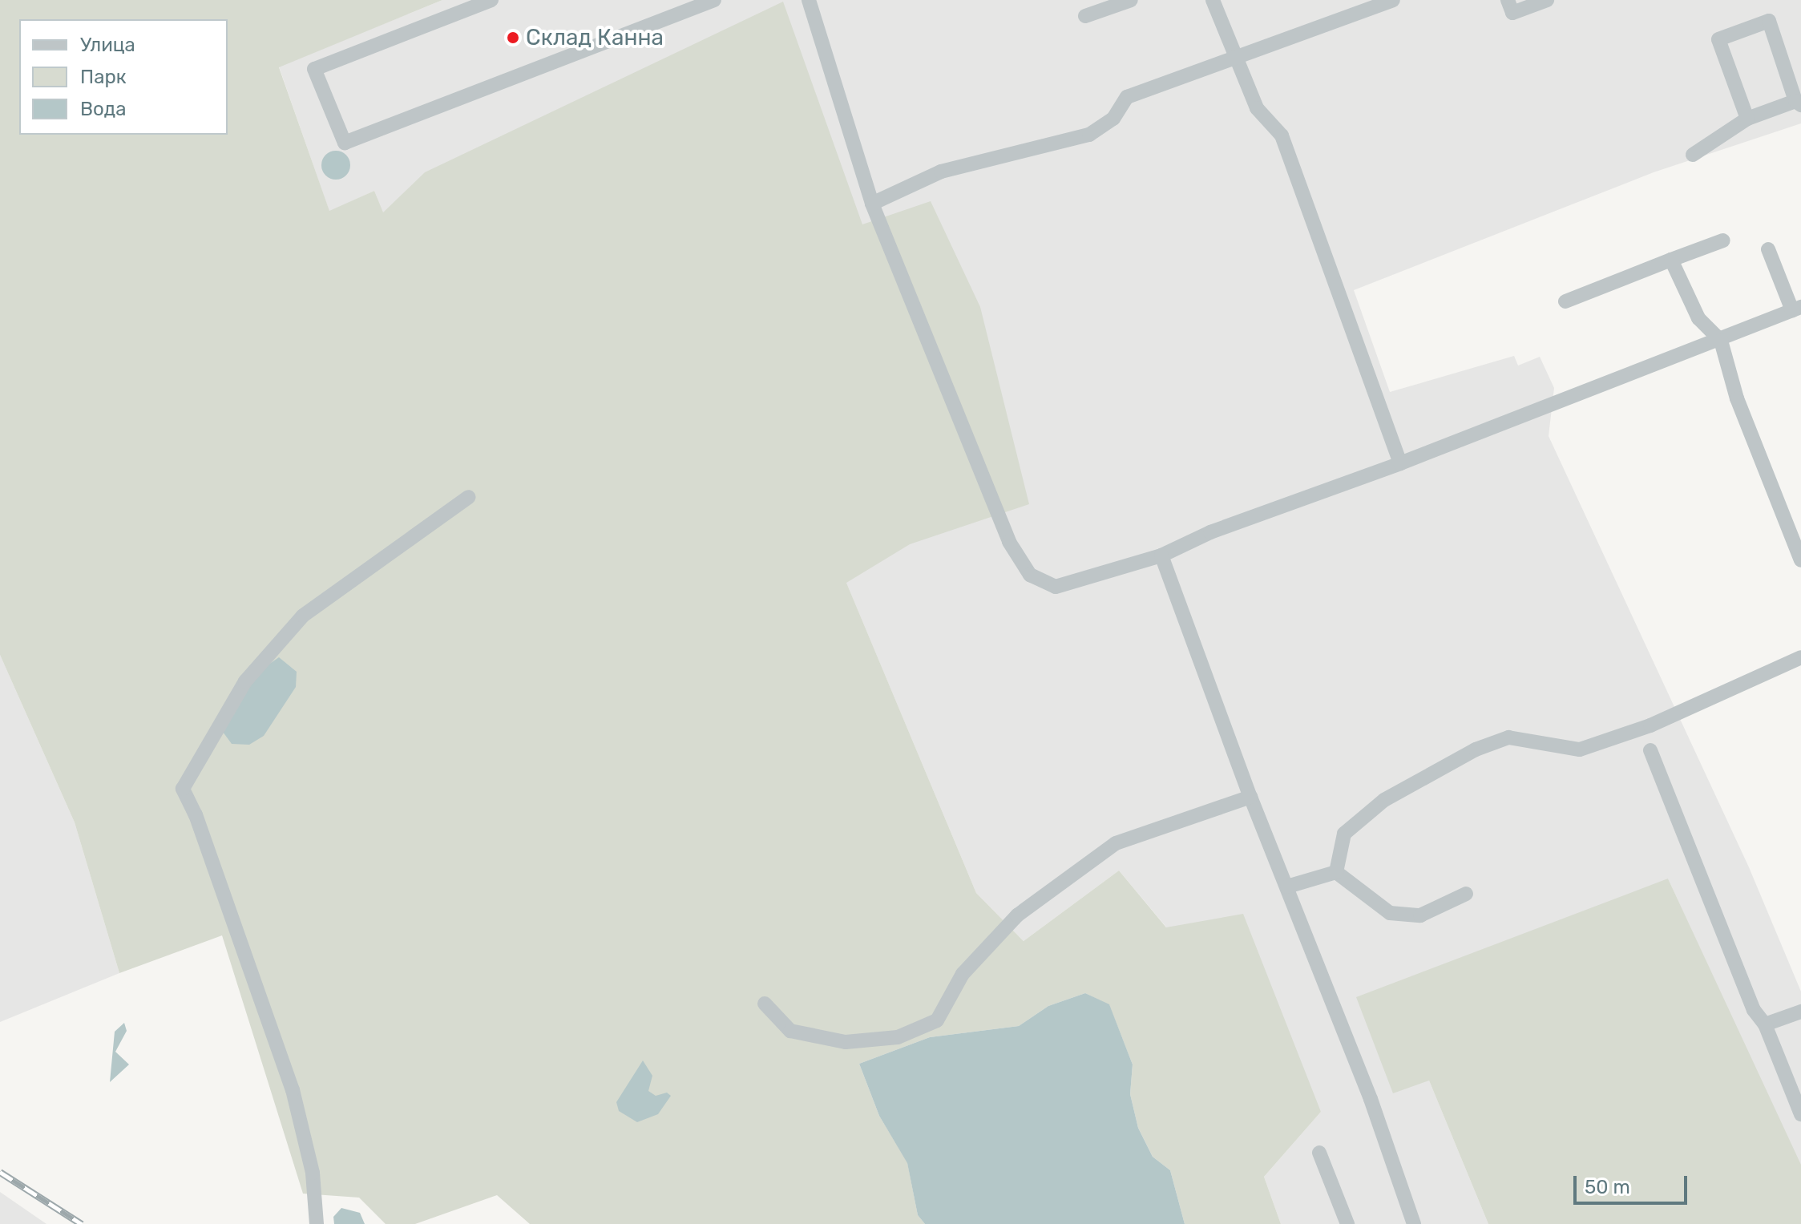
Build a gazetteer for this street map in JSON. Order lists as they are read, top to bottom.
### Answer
{
  "places": ["Склад Канна"],
  "legend": ["Улица", "Парк", "Вода"],
  "scale_bar": "50 m"
}
